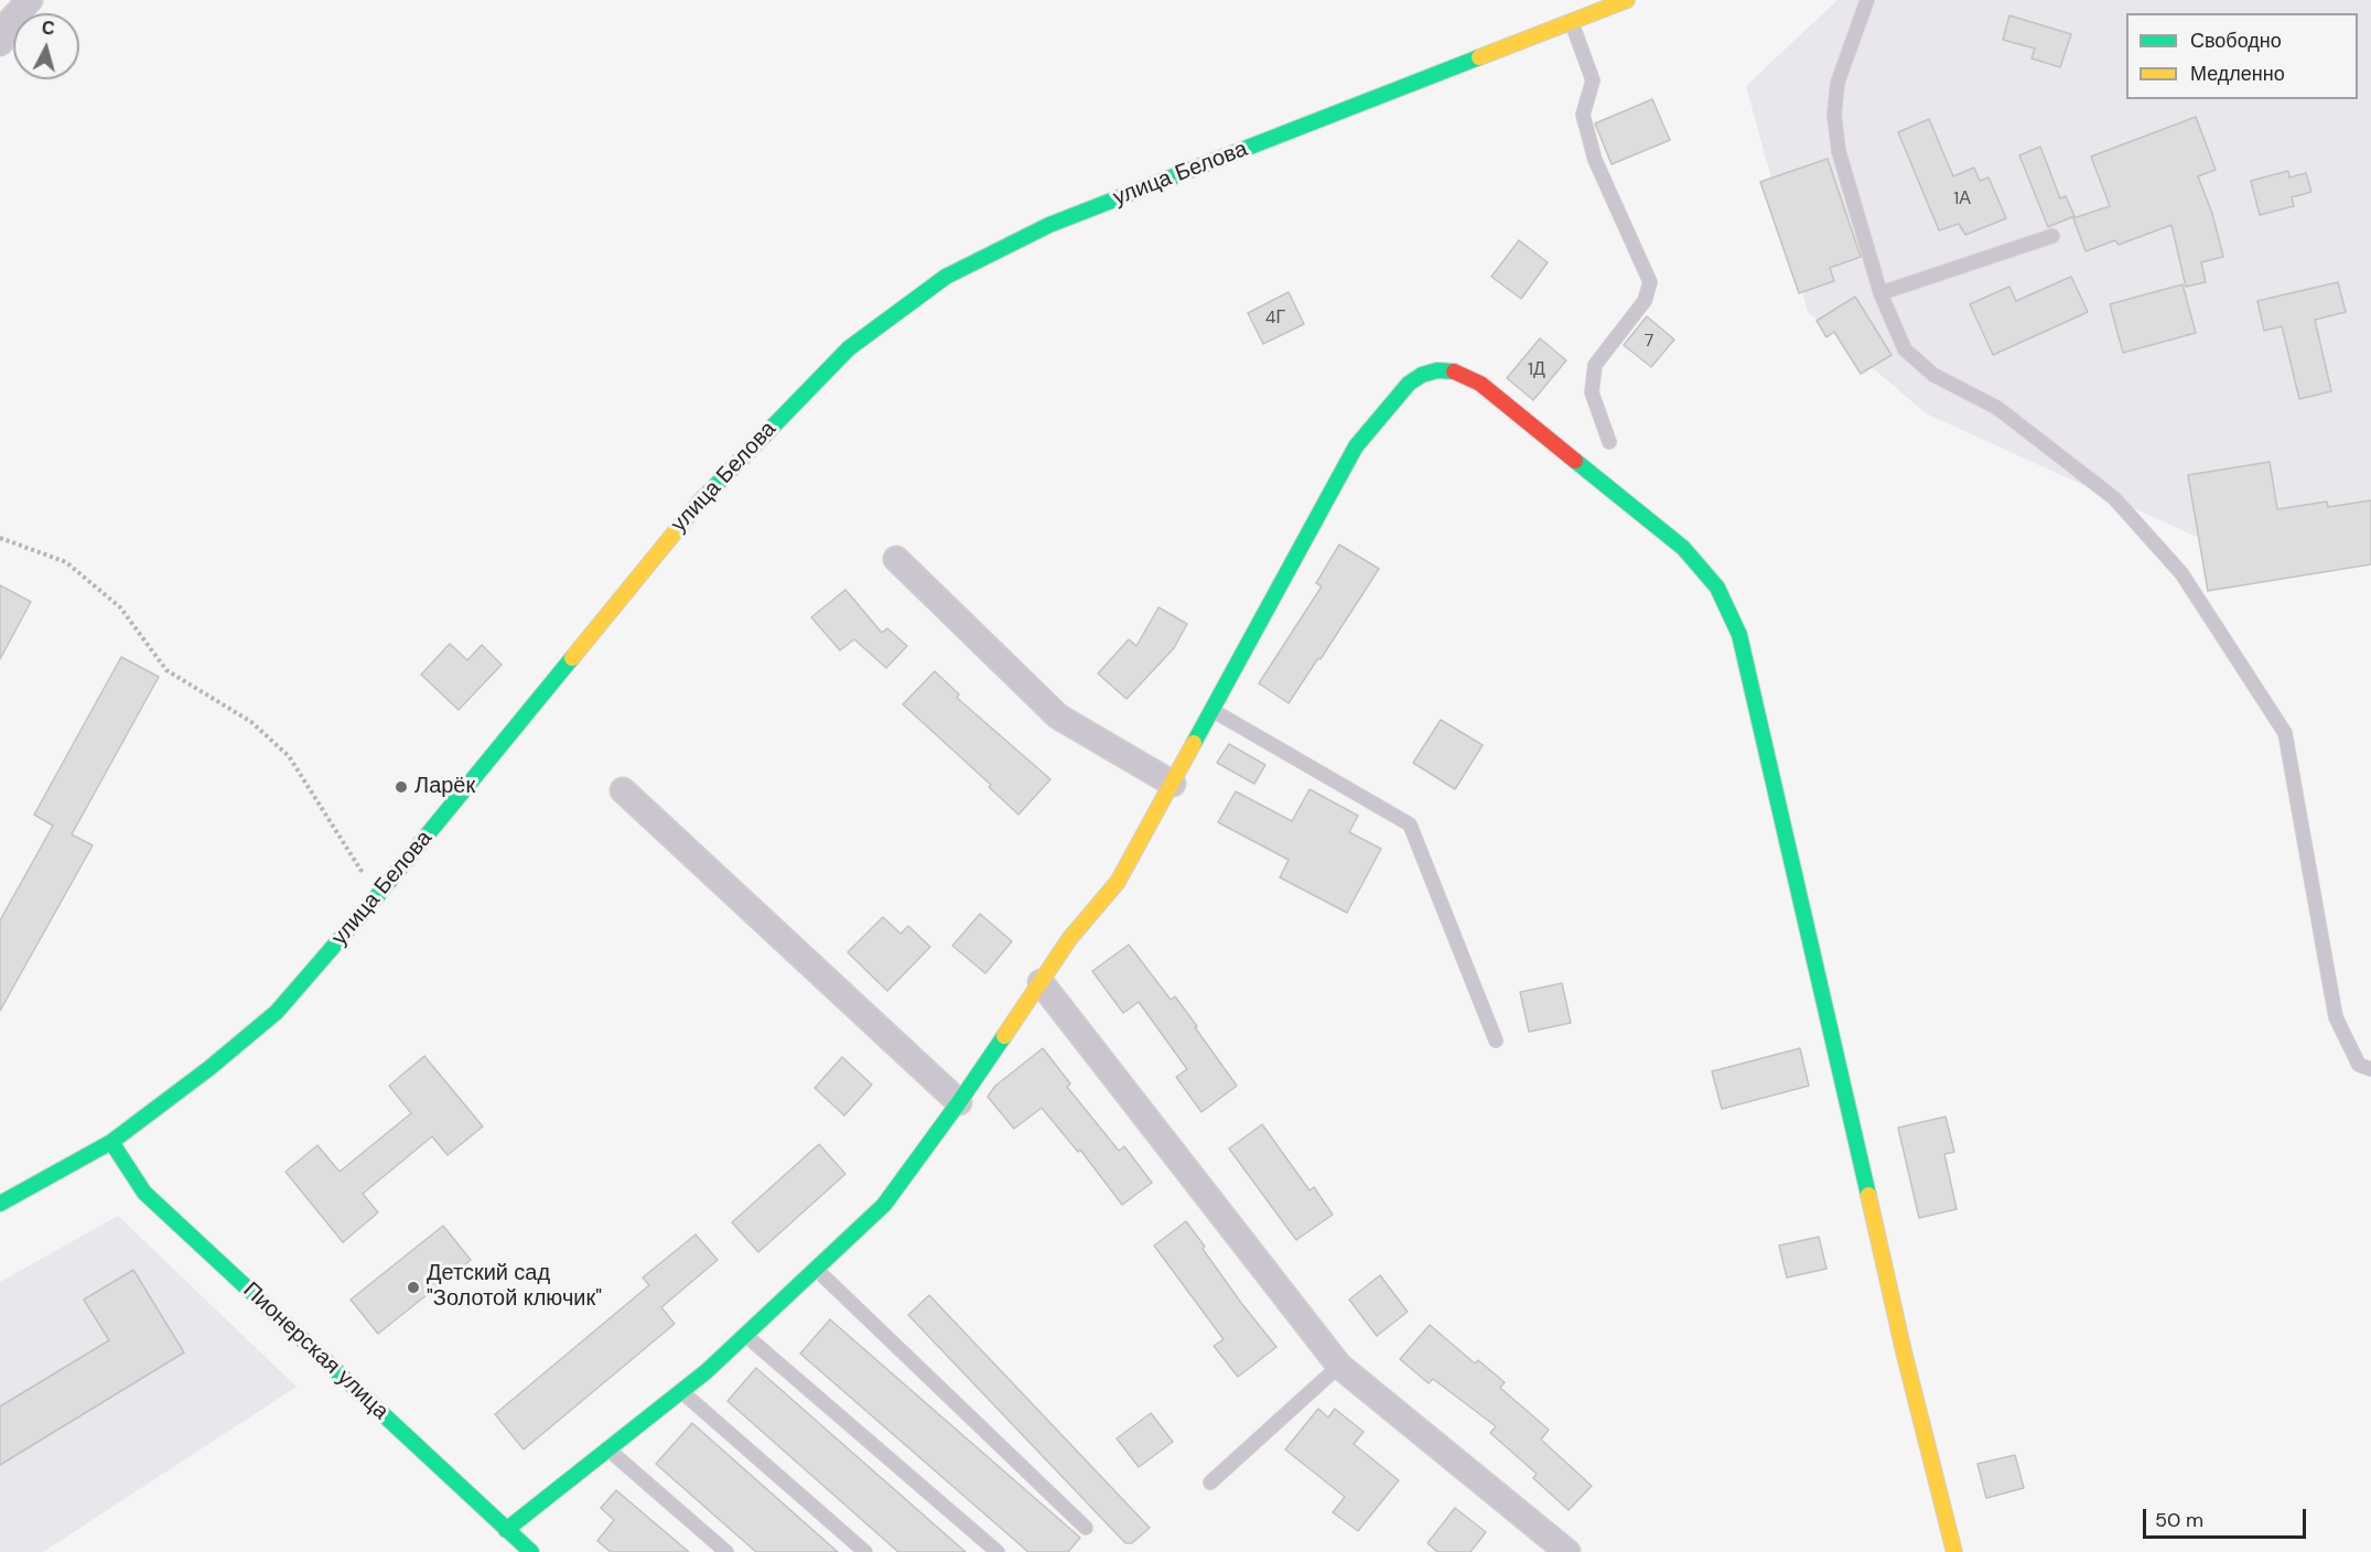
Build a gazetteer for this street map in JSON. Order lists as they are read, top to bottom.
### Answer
{
  "streets": {
    "street": ["улица Белова", "Пионерская улица"]
  },
  "crossings": [
    ["улица Белова", "Пионерская улица"]
  ],
  "places": ["Ларёк", "Детский сад \"Золотой ключик\""],
  "house_numbers": [
    "1А",
    "4Г",
    "7",
    "1Д"
  ],
  "legend": ["Свободно", "Медленно"],
  "scale_bar": "50 m",
  "north": "top"
}
